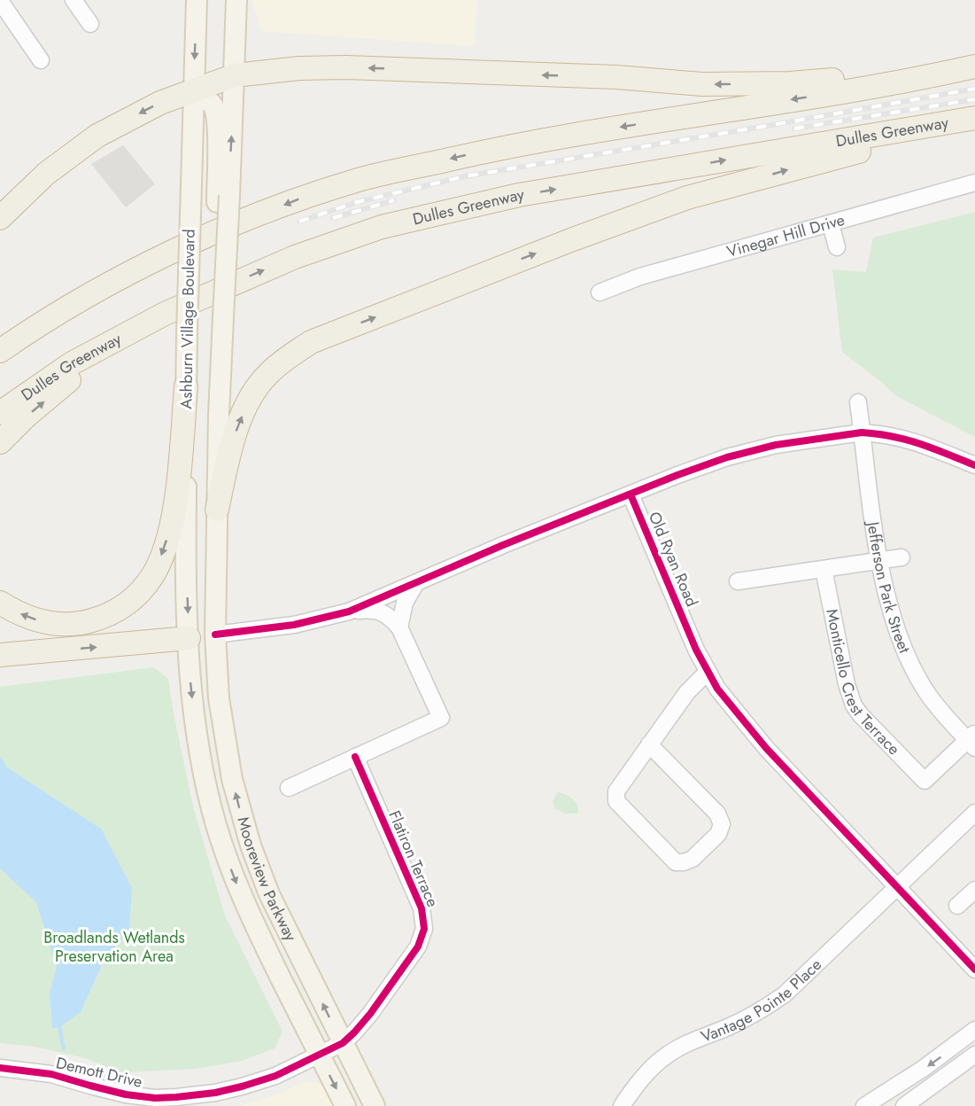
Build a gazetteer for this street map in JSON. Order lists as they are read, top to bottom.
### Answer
{
  "streets": {
    "highway": ["Dulles Greenway"],
    "main road": ["Ashburn Village Boulevard", "Mooreview Parkway"],
    "street": [
      "Vinegar Hill Drive",
      "Old Ryan Road",
      "Jefferson Park Street",
      "Monticello Crest Terrace",
      "Flatiron Terrace",
      "Vantage Pointe Place",
      "Demott Drive"
    ]
  },
  "crossings": [
    ["Ashburn Village Boulevard", "Mooreview Parkway"],
    ["Old Ryan Road", "Vantage Pointe Place"],
    ["Jefferson Park Street", "Monticello Crest Terrace"],
    ["Flatiron Terrace", "Mooreview Parkway"],
    ["Flatiron Terrace", "Demott Drive"],
    ["Mooreview Parkway", "Demott Drive"]
  ],
  "parks": ["Broadlands Wetlands Preservation Area"]
}
